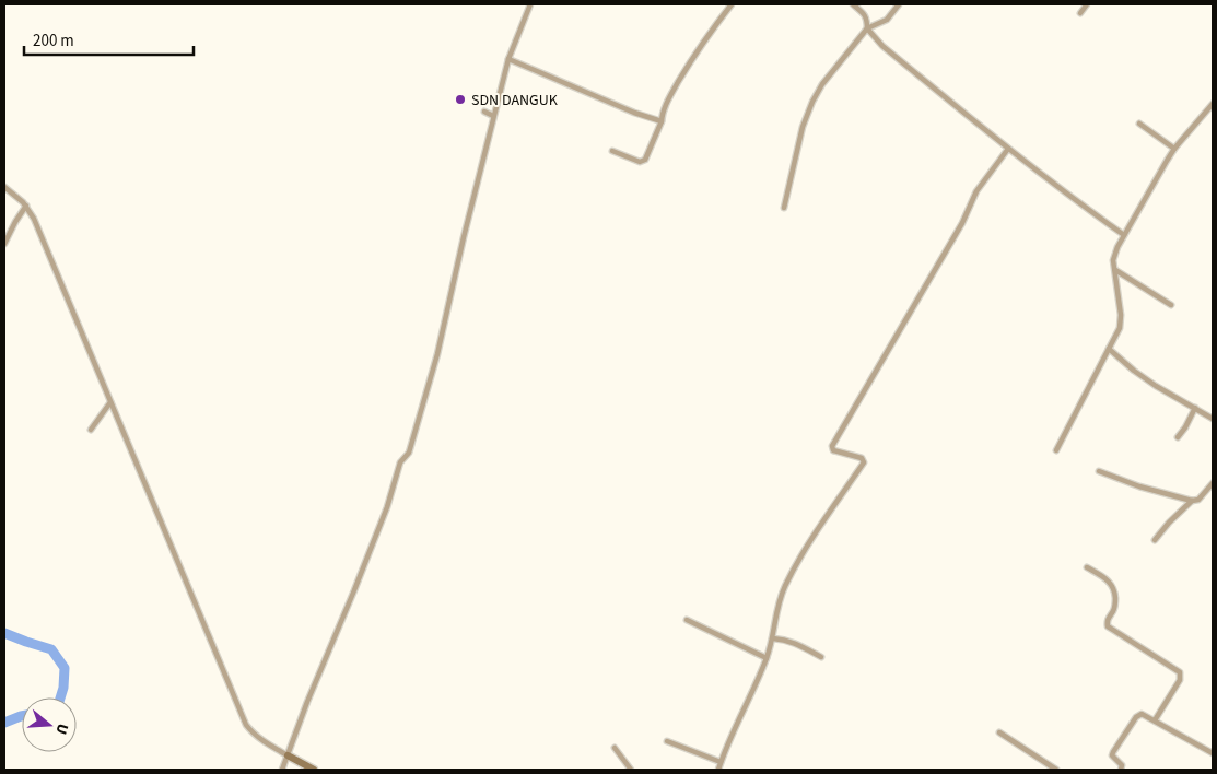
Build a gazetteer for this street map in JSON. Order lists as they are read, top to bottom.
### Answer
{
  "places": ["SDN DANGUK"],
  "scale_bar": "200 m",
  "north": "right"
}
